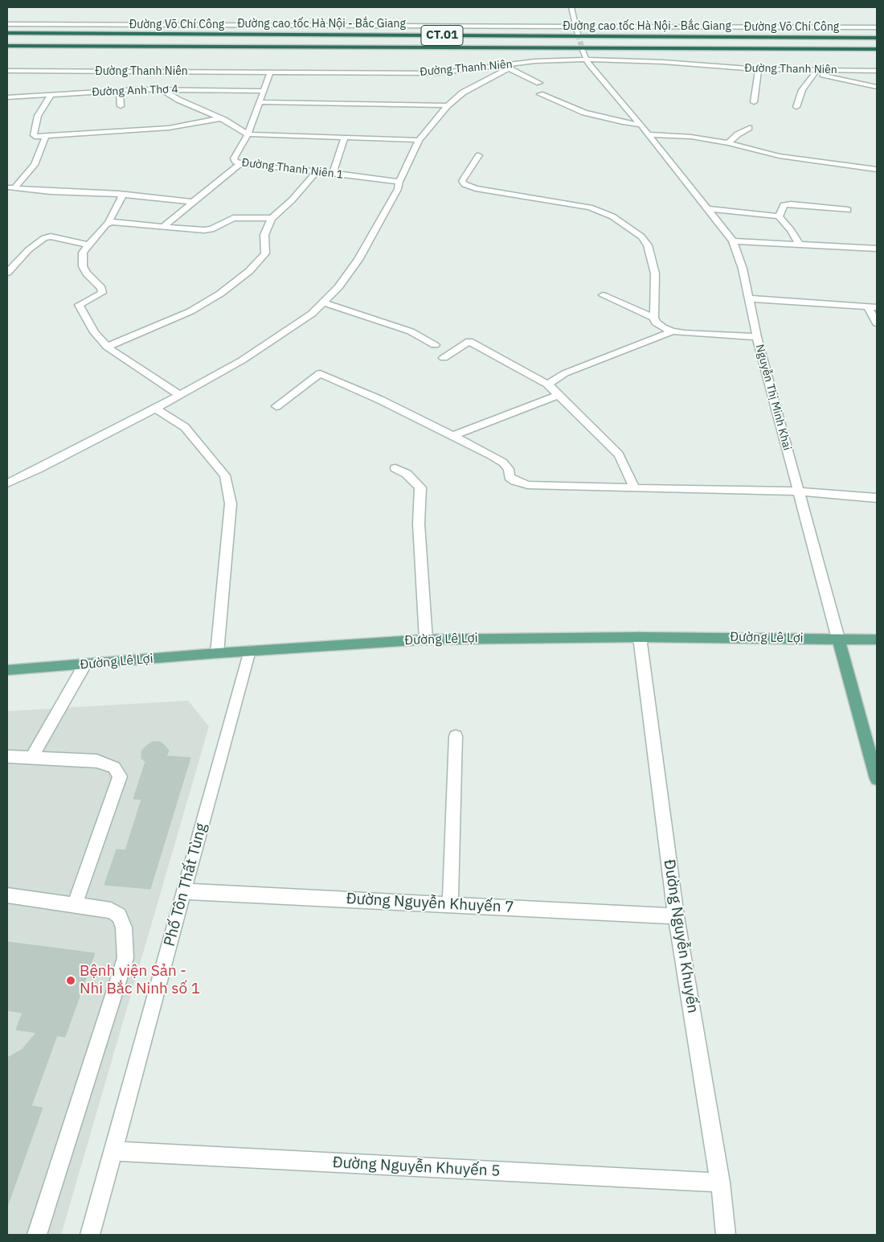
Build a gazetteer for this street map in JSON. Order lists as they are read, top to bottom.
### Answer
{
  "streets": {
    "highway": ["Đường cao tốc Hà Nội - Bắc Giang", "CT.01"],
    "main road": ["Nguyễn Thị Minh Khai", "Đường Lê Lợi"],
    "street": [
      "Đường Võ Chí Công",
      "Đường Thanh Niên",
      "Đường Anh Thơ 4",
      "Đường Thanh Niên 1",
      "Phố Tôn Thất Tùng",
      "Đường Nguyễn Khuyến 7",
      "Đường Nguyễn Khuyến",
      "Đường Nguyễn Khuyến 5"
    ]
  },
  "crossings": [
    ["Đường Thanh Niên", "Đường Thanh Niên 1"],
    ["Đường Thanh Niên", "Nguyễn Thị Minh Khai"],
    ["Đường Anh Thơ 4", "Đường Thanh Niên 1"],
    ["Nguyễn Thị Minh Khai", "Đường Lê Lợi"],
    ["Đường Lê Lợi", "Phố Tôn Thất Tùng"],
    ["Đường Lê Lợi", "Đường Nguyễn Khuyến"],
    ["Phố Tôn Thất Tùng", "Đường Nguyễn Khuyến 7"],
    ["Phố Tôn Thất Tùng", "Đường Nguyễn Khuyến 5"],
    ["Đường Nguyễn Khuyến 7", "Đường Nguyễn Khuyến"],
    ["Đường Nguyễn Khuyến", "Đường Nguyễn Khuyến 5"]
  ],
  "places": ["Bệnh viện Sản - Nhi Bắc Ninh số 1"]
}
